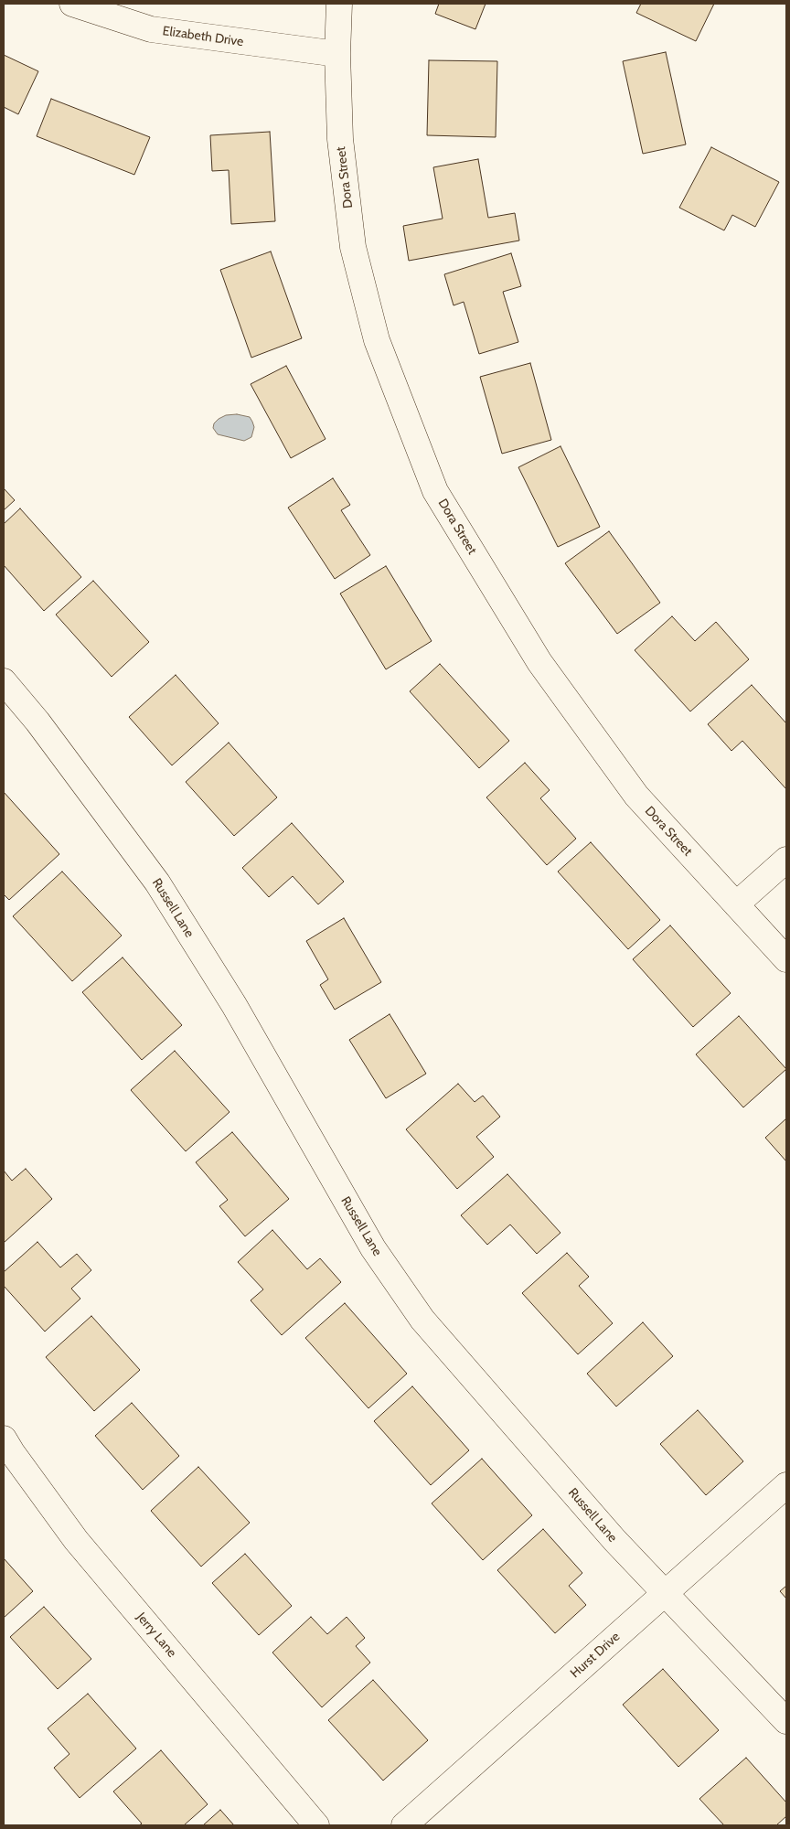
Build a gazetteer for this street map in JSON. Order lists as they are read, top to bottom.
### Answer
{
  "streets": {
    "street": [
      "Elizabeth Drive",
      "Dora Street",
      "Russell Lane",
      "Jerry Lane",
      "Hurst Drive"
    ]
  },
  "crossings": [
    ["Elizabeth Drive", "Dora Street"],
    ["Russell Lane", "Hurst Drive"]
  ]
}
